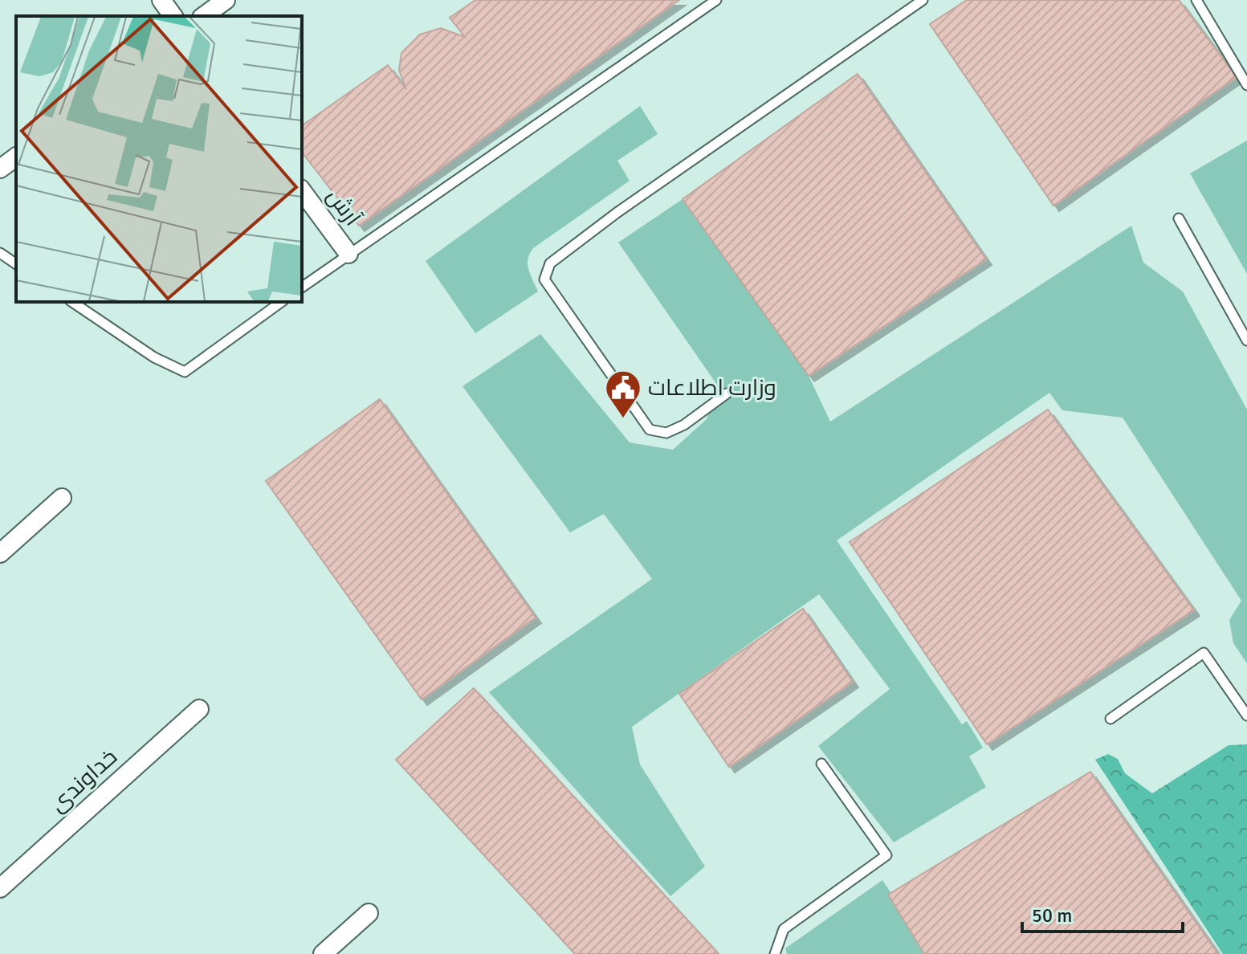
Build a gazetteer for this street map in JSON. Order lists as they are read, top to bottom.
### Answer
{
  "streets": {
    "street": ["آرش", "خداوندی"]
  },
  "places": {
    "public building": ["وزارت اطلاعات"]
  },
  "scale_bar": "50 m"
}
